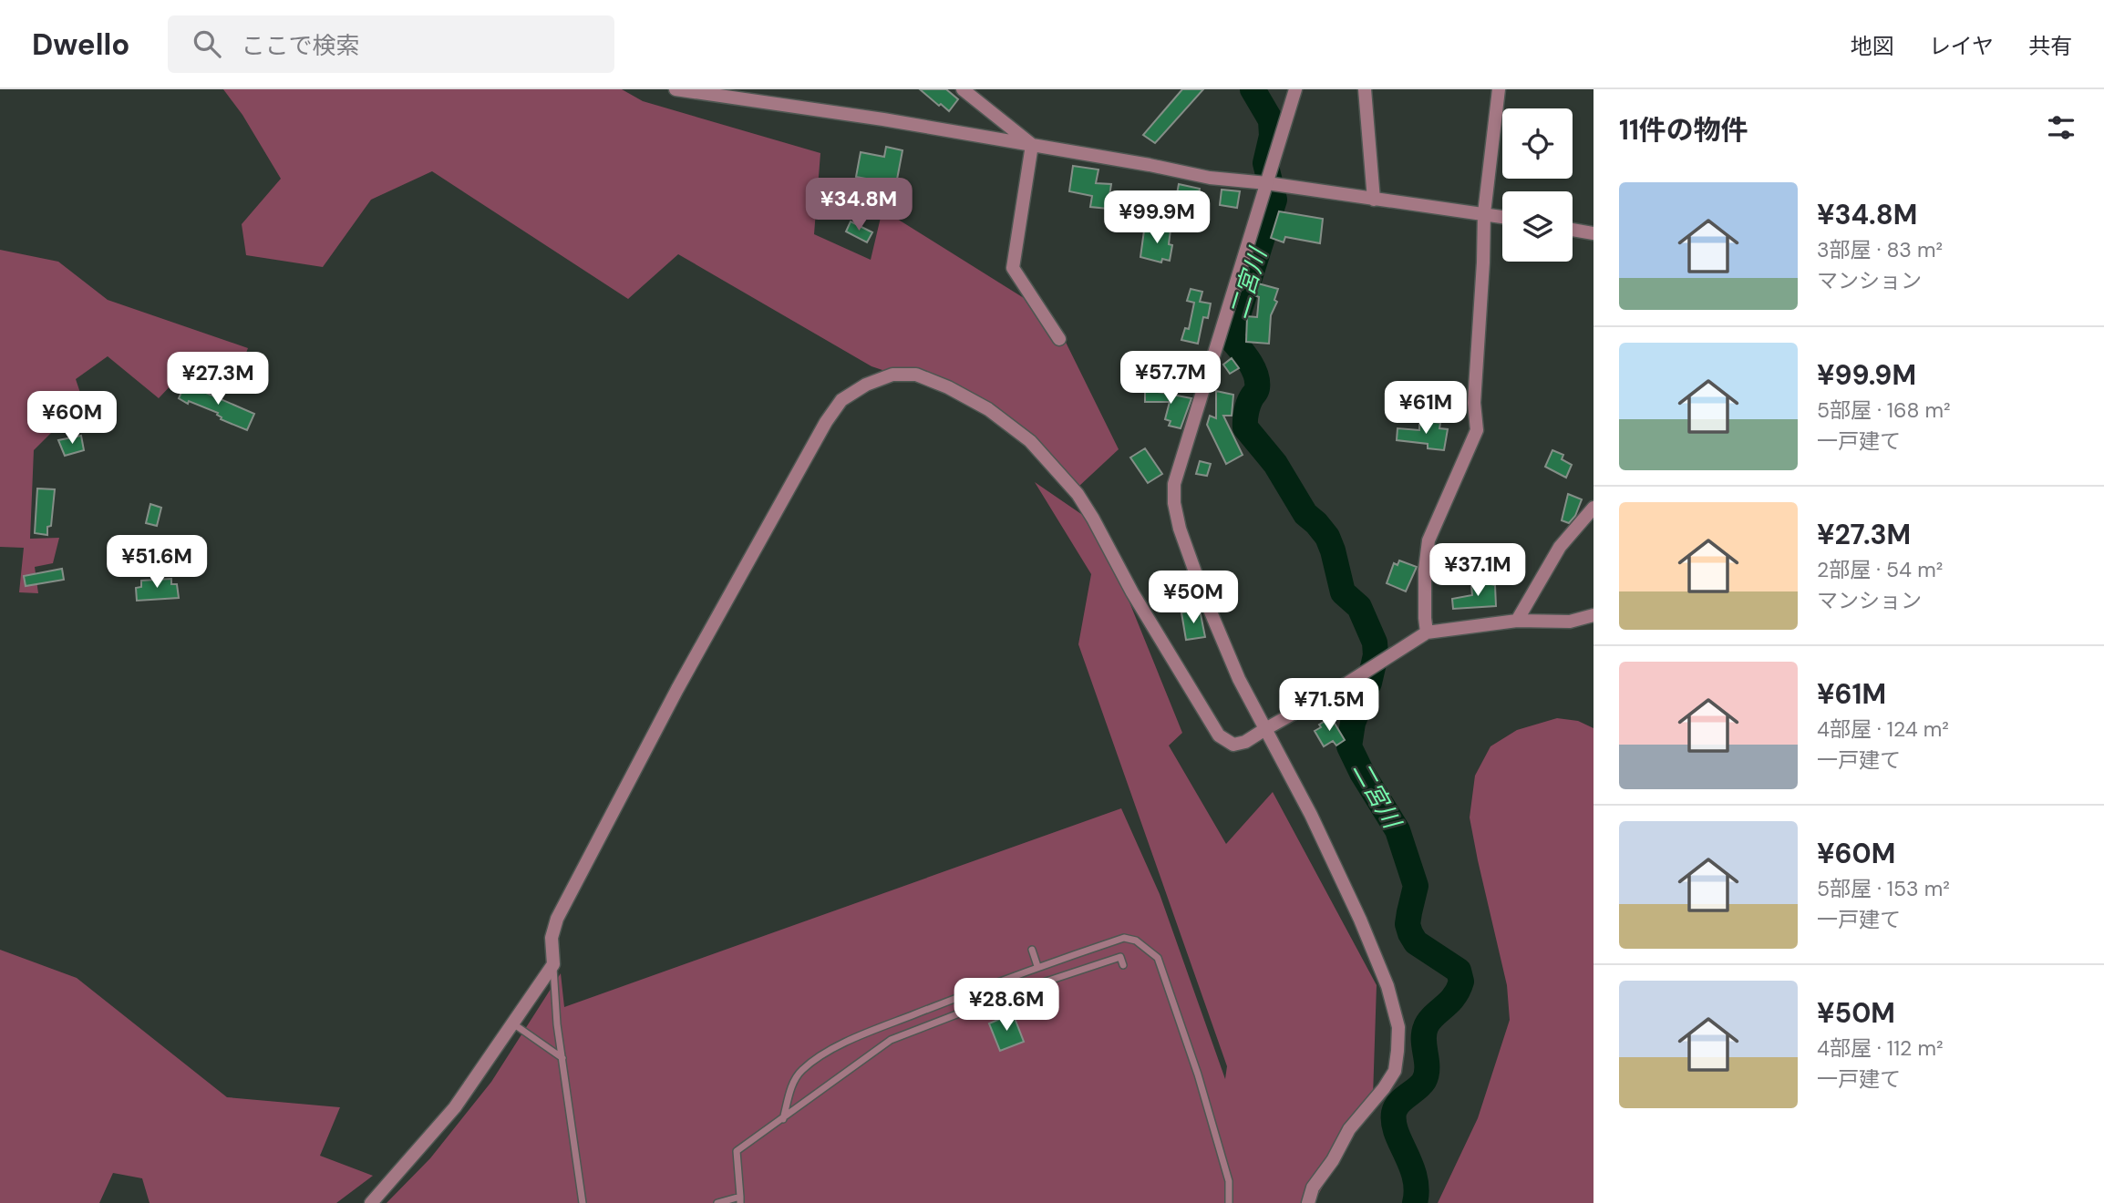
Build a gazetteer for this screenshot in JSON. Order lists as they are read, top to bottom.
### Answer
{
  "water": ["二宮川"],
  "page": {
    "header": "Dwello",
    "search": "ここで検索",
    "nav": ["地図", "レイヤ", "共有"],
    "heading": "11件の物件",
    "list": [
      {
        "name": "¥34.8M",
        "note": "3部屋 · 83 m² · マンション"
      },
      {
        "name": "¥99.9M",
        "note": "5部屋 · 168 m² · 一戸建て"
      },
      {
        "name": "¥27.3M",
        "note": "2部屋 · 54 m² · マンション"
      },
      {
        "name": "¥61M",
        "note": "4部屋 · 124 m² · 一戸建て"
      },
      {
        "name": "¥60M",
        "note": "5部屋 · 153 m² · 一戸建て"
      },
      {
        "name": "¥50M",
        "note": "4部屋 · 112 m² · 一戸建て"
      }
    ],
    "price": [
      "¥34.8M",
      "¥99.9M",
      "¥57.7M",
      "¥27.3M",
      "¥61M",
      "¥60M",
      "¥51.6M",
      "¥37.1M",
      "¥50M",
      "¥71.5M",
      "¥28.6M"
    ]
  }
}
